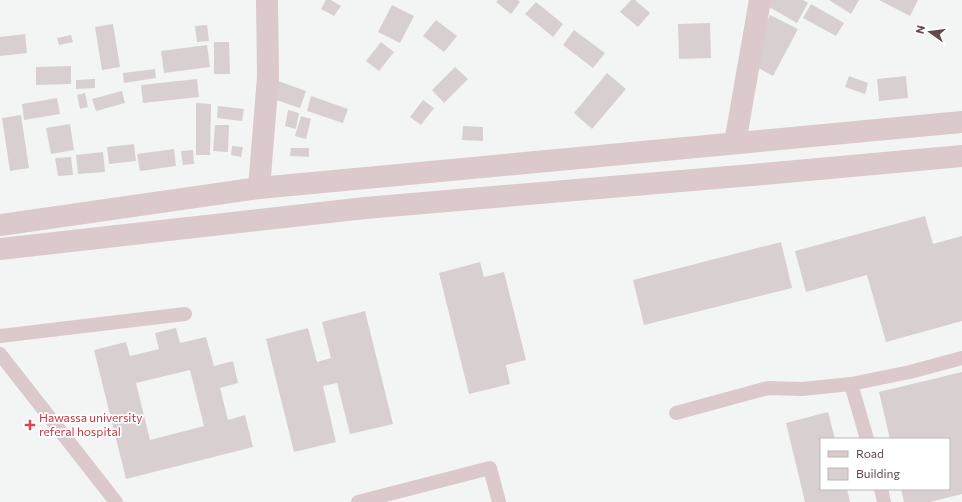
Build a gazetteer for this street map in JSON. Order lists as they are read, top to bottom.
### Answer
{
  "places": {
    "health": ["Hawassa university referal hospital"]
  },
  "legend": ["Road", "Building"],
  "north": "left"
}
